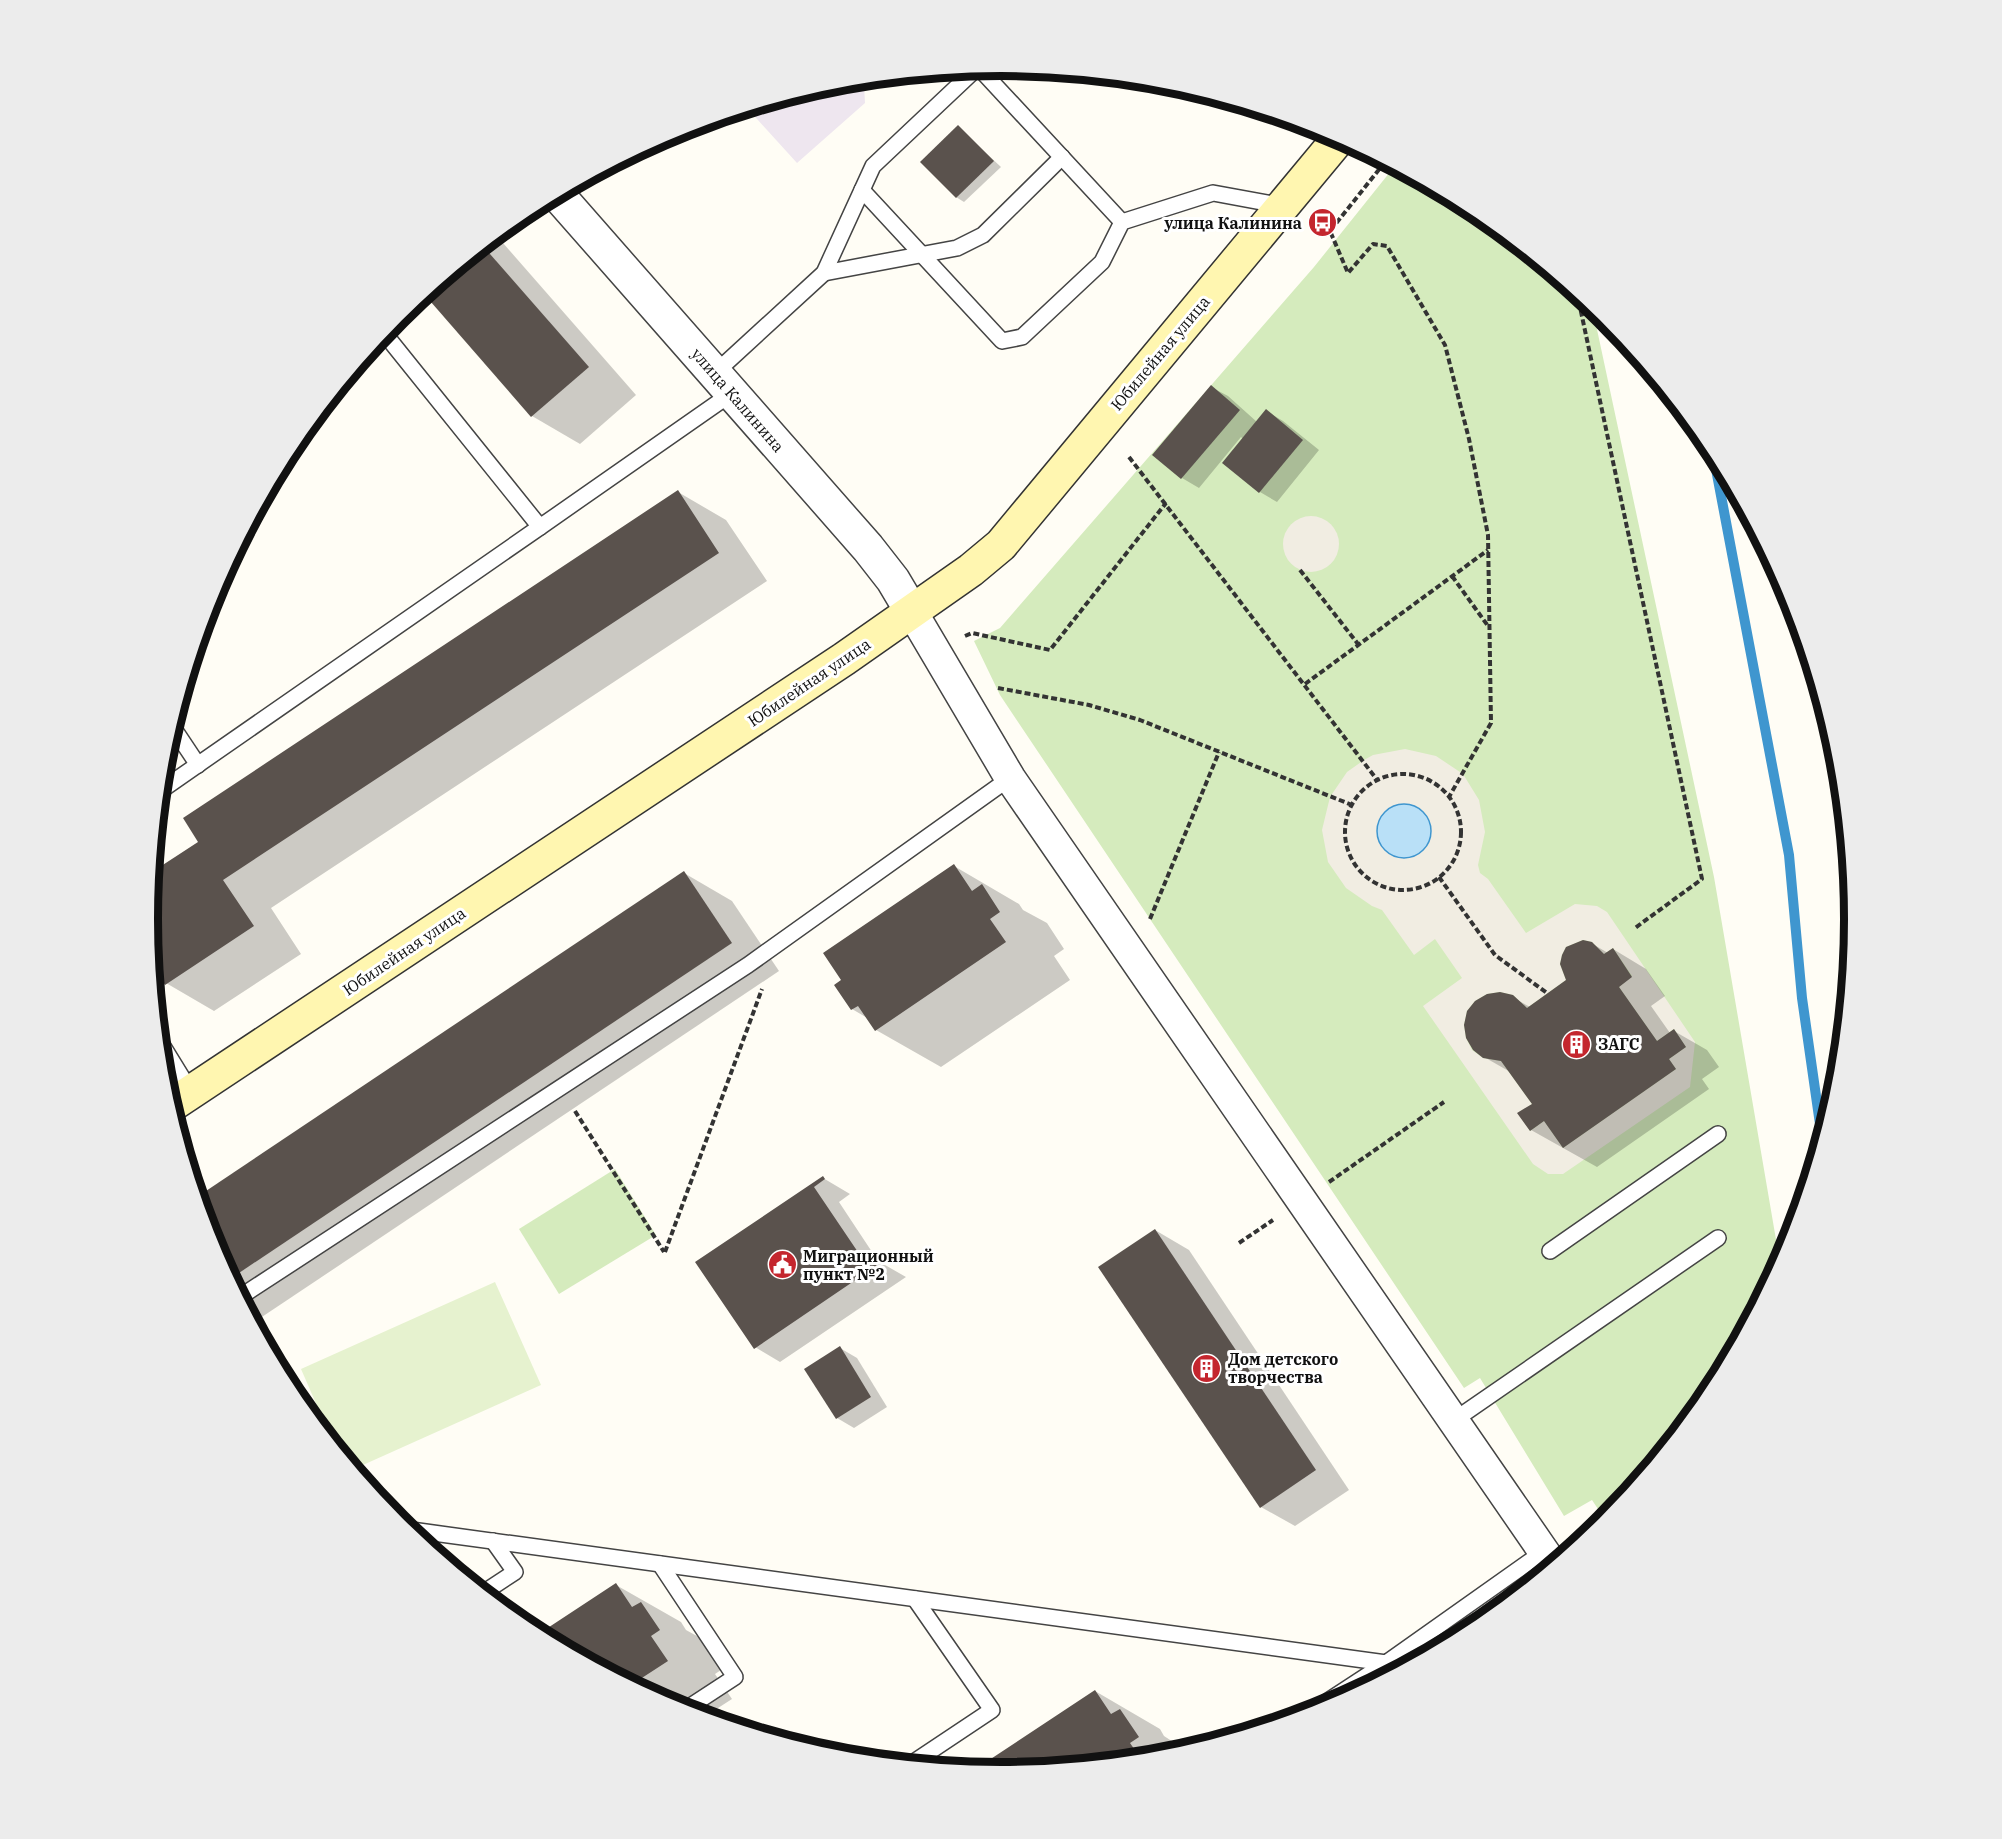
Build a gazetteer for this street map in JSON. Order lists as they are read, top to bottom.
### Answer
{
  "streets": {
    "main road": ["Юбилейная улица"],
    "street": ["улица Калинина"]
  },
  "crossings": [
    ["Юбилейная улица", "улица Калинина"]
  ],
  "places": {
    "bus stop": ["улица Калинина"],
    "building": ["ЗАГС", "Дом детского творчества"],
    "public building": ["Миграционный пункт №2"]
  }
}
